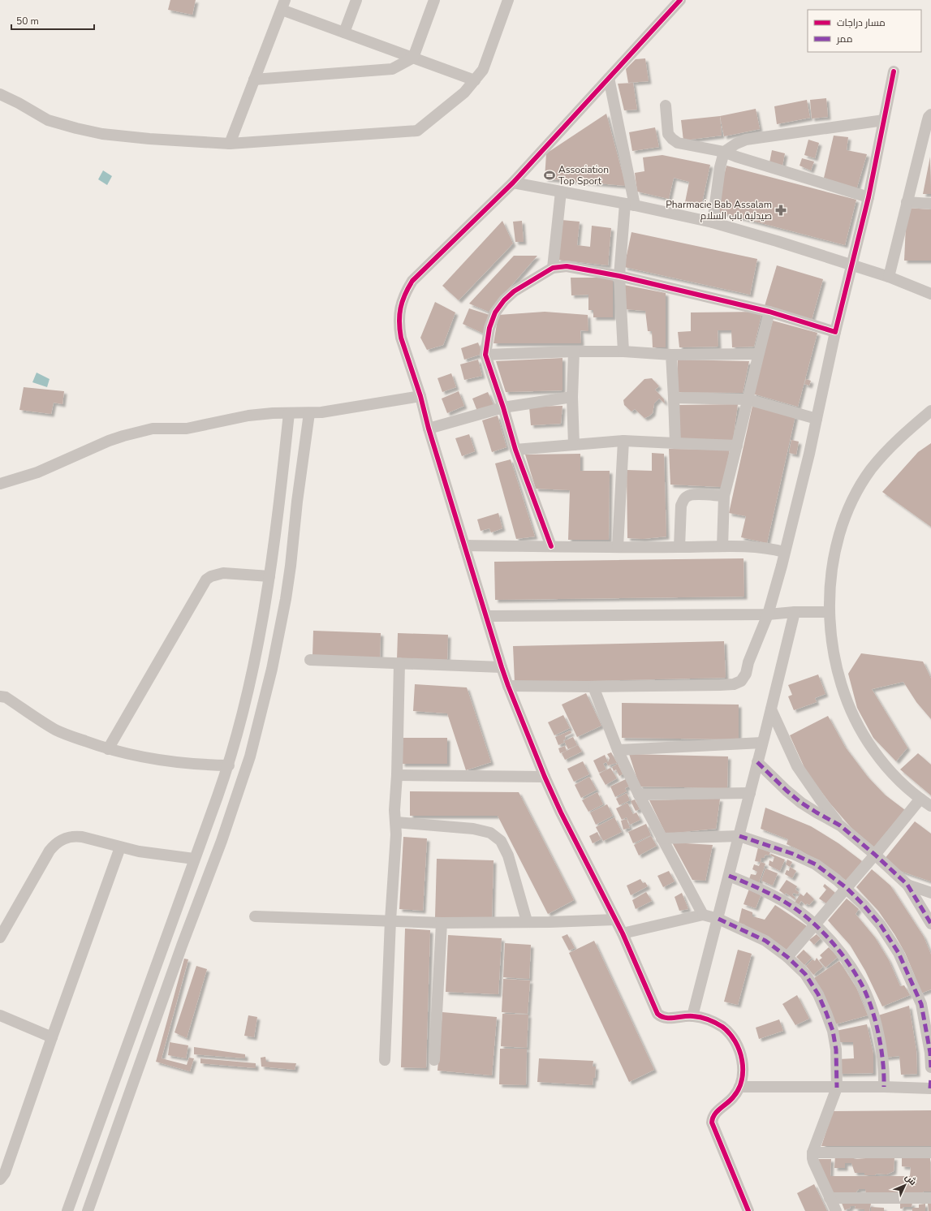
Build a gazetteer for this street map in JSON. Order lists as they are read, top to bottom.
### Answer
{
  "places": {
    "sports": ["Association Top Sport"],
    "pharmacy": ["Pharmacie Bab Assalam صيدلية باب السلام"]
  },
  "legend": ["مسار دراجات", "ممر"],
  "scale_bar": "50 m",
  "north": "top right"
}
